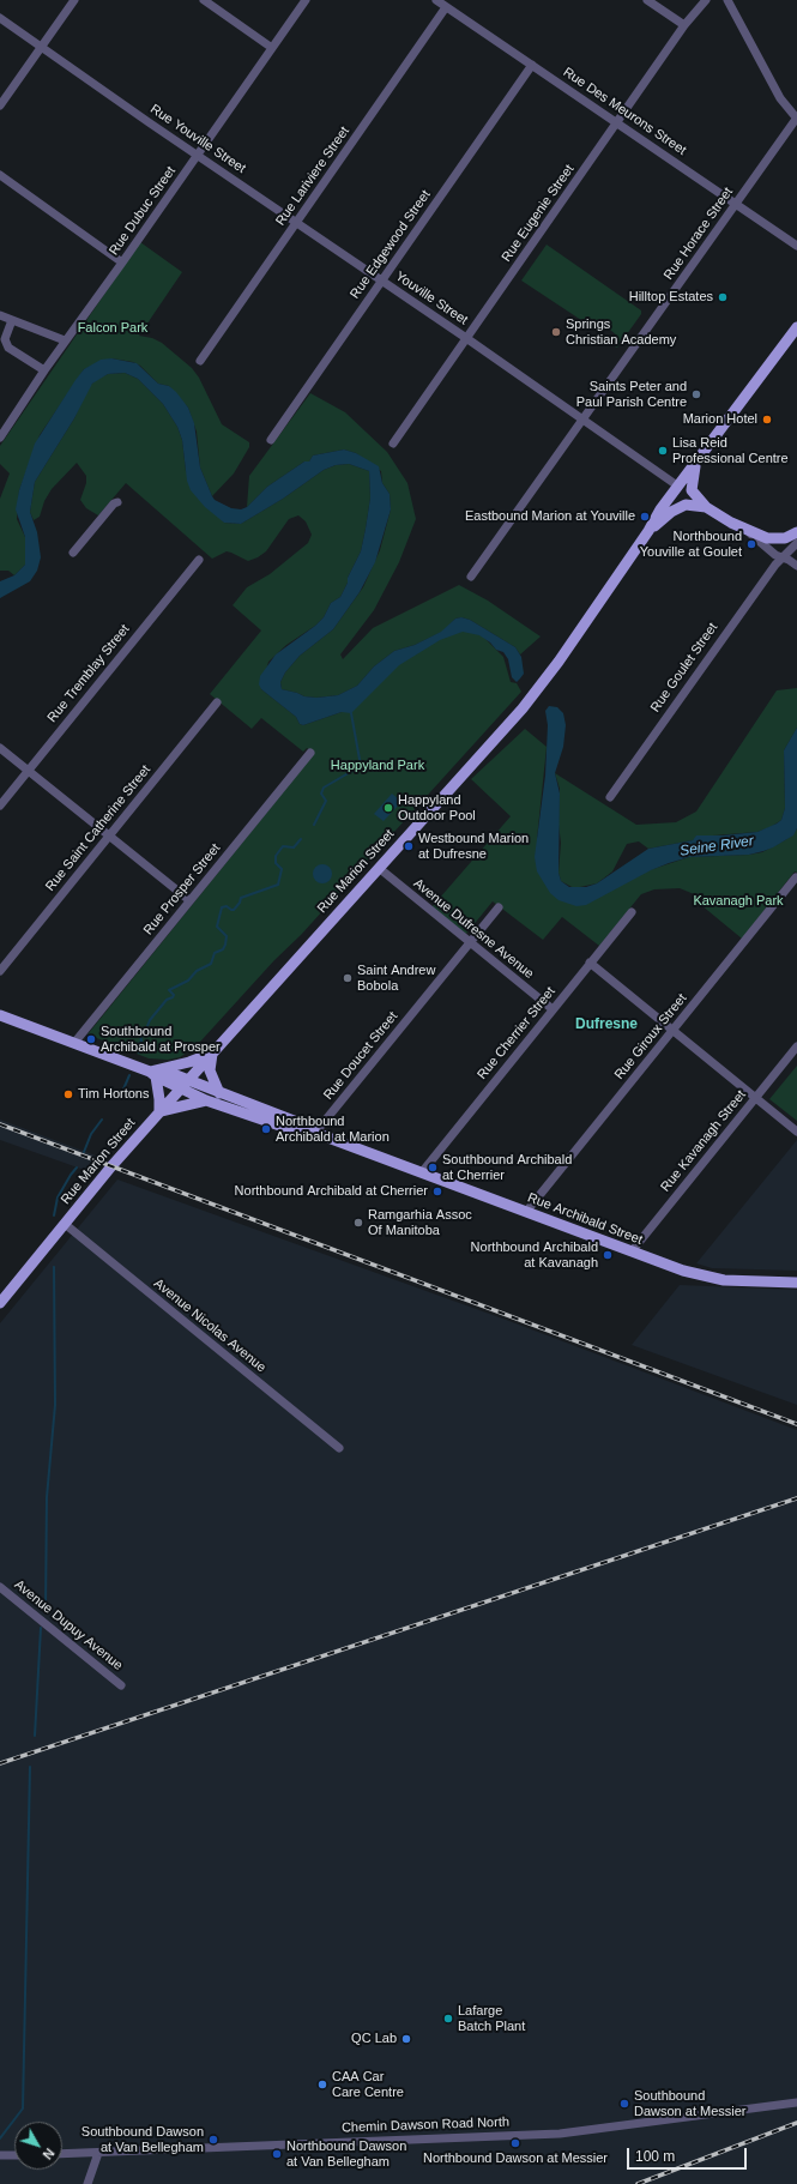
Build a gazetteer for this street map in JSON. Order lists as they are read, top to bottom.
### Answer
{
  "streets": {
    "main road": ["Rue Marion Street", "Rue Archibald Street"],
    "street": [
      "Rue Des Meurons Street",
      "Rue Youville Street",
      "Rue Lariviere Street",
      "Rue Dubuc Street",
      "Rue Eugenie Street",
      "Rue Horace Street",
      "Rue Edgewood Street",
      "Youville Street",
      "Rue Goulet Street",
      "Rue Tremblay Street",
      "Rue Saint Catherine Street",
      "Rue Prosper Street",
      "Avenue Dufresne Avenue",
      "Rue Cherrier Street",
      "Rue Giroux Street",
      "Rue Doucet Street",
      "Rue Kavanagh Street",
      "Avenue Nicolas Avenue",
      "Avenue Dupuy Avenue",
      "Chemin Dawson Road North"
    ]
  },
  "crossings": [
    ["Rue Des Meurons Street", "Rue Lariviere Street"],
    ["Rue Des Meurons Street", "Rue Eugenie Street"],
    ["Rue Des Meurons Street", "Rue Horace Street"],
    ["Rue Des Meurons Street", "Rue Edgewood Street"],
    ["Rue Youville Street", "Rue Lariviere Street"],
    ["Rue Youville Street", "Rue Dubuc Street"],
    ["Rue Youville Street", "Rue Edgewood Street"],
    ["Rue Youville Street", "Youville Street"],
    ["Rue Eugenie Street", "Youville Street"],
    ["Rue Edgewood Street", "Youville Street"],
    ["Rue Marion Street", "Avenue Dufresne Avenue"],
    ["Rue Marion Street", "Rue Archibald Street"],
    ["Rue Marion Street", "Avenue Nicolas Avenue"],
    ["Rue Prosper Street", "Rue Archibald Street"],
    ["Avenue Dufresne Avenue", "Rue Cherrier Street"],
    ["Avenue Dufresne Avenue", "Rue Doucet Street"],
    ["Rue Cherrier Street", "Rue Archibald Street"],
    ["Rue Giroux Street", "Rue Archibald Street"],
    ["Rue Doucet Street", "Rue Archibald Street"],
    ["Rue Kavanagh Street", "Rue Archibald Street"]
  ],
  "districts": ["Dufresne"],
  "water": ["Seine River"],
  "parks": ["Falcon Park", "Happyland Park", "Kavanagh Park"],
  "places": [
    "Hilltop Estates",
    "Springs Christian Academy",
    "Saints Peter and Paul Parish Centre",
    "Marion Hotel",
    "Lisa Reid Professional Centre",
    "Eastbound Marion at Youville",
    "Northbound Youville at Goulet",
    "Happyland Outdoor Pool",
    "Westbound Marion at Dufresne",
    "Saint Andrew Bobola",
    "Southbound Archibald at Prosper",
    "Tim Hortons",
    "Northbound Archibald at Marion",
    "Southbound Archibald at Cherrier",
    "Northbound Archibald at Cherrier",
    "Ramgarhia Assoc Of Manitoba",
    "Northbound Archibald at Kavanagh",
    "Lafarge Batch Plant",
    "QC Lab",
    "CAA Car Care Centre",
    "Southbound Dawson at Messier",
    "Southbound Dawson at Van Bellegham",
    "Northbound Dawson at Messier",
    "Northbound Dawson at Van Bellegham"
  ],
  "scale_bar": "100 m",
  "north": "bottom right"
}
